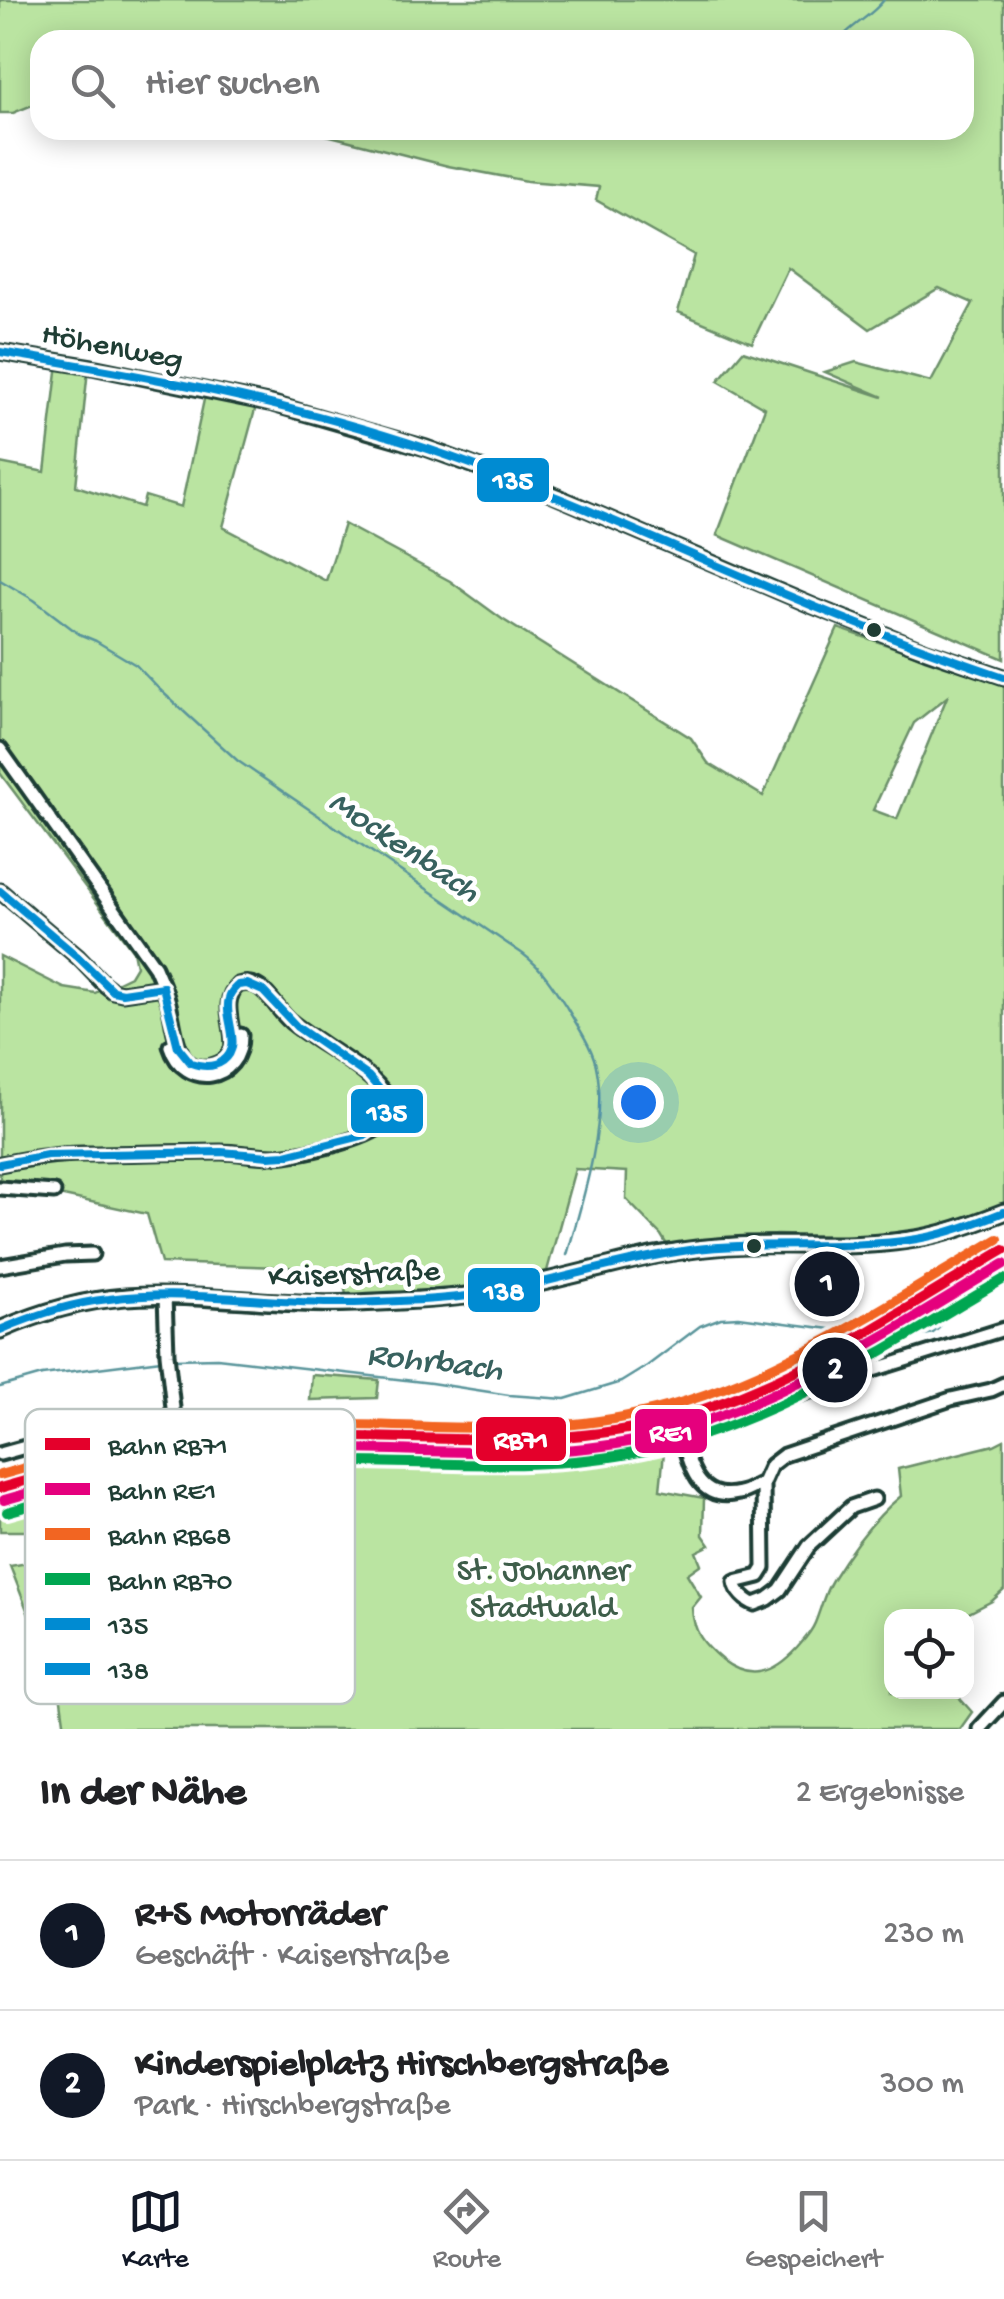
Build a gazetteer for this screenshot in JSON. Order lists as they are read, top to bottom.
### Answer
{
  "streets": {
    "main road": ["Kaiserstraße"],
    "street": ["Höhenweg"]
  },
  "water": ["Mockenbach", "Rohrbach"],
  "parks": ["St. Johanner Stadtwald"],
  "lines": [
    "transit line 135",
    "transit line 138",
    "rail line RB68",
    "rail line RB71",
    "rail line RE1",
    "rail line RB70"
  ],
  "legend": [
    "Bahn RB71",
    "Bahn RE1",
    "Bahn RB68",
    "Bahn RB70",
    "135",
    "138"
  ],
  "page": {
    "search": "Hier suchen",
    "pins": ["1", "2"],
    "heading": ["In der Nähe", "2 Ergebnisse"],
    "list": [
      {
        "mark": "1",
        "name": "R+S Motorräder",
        "note": "Geschäft · Kaiserstraße",
        "value": "230 m"
      },
      {
        "mark": "2",
        "name": "Kinderspielplatz Hirschbergstraße",
        "note": "Park · Hirschbergstraße",
        "value": "300 m"
      }
    ],
    "nav": ["Karte", "Route", "Gespeichert"]
  }
}
